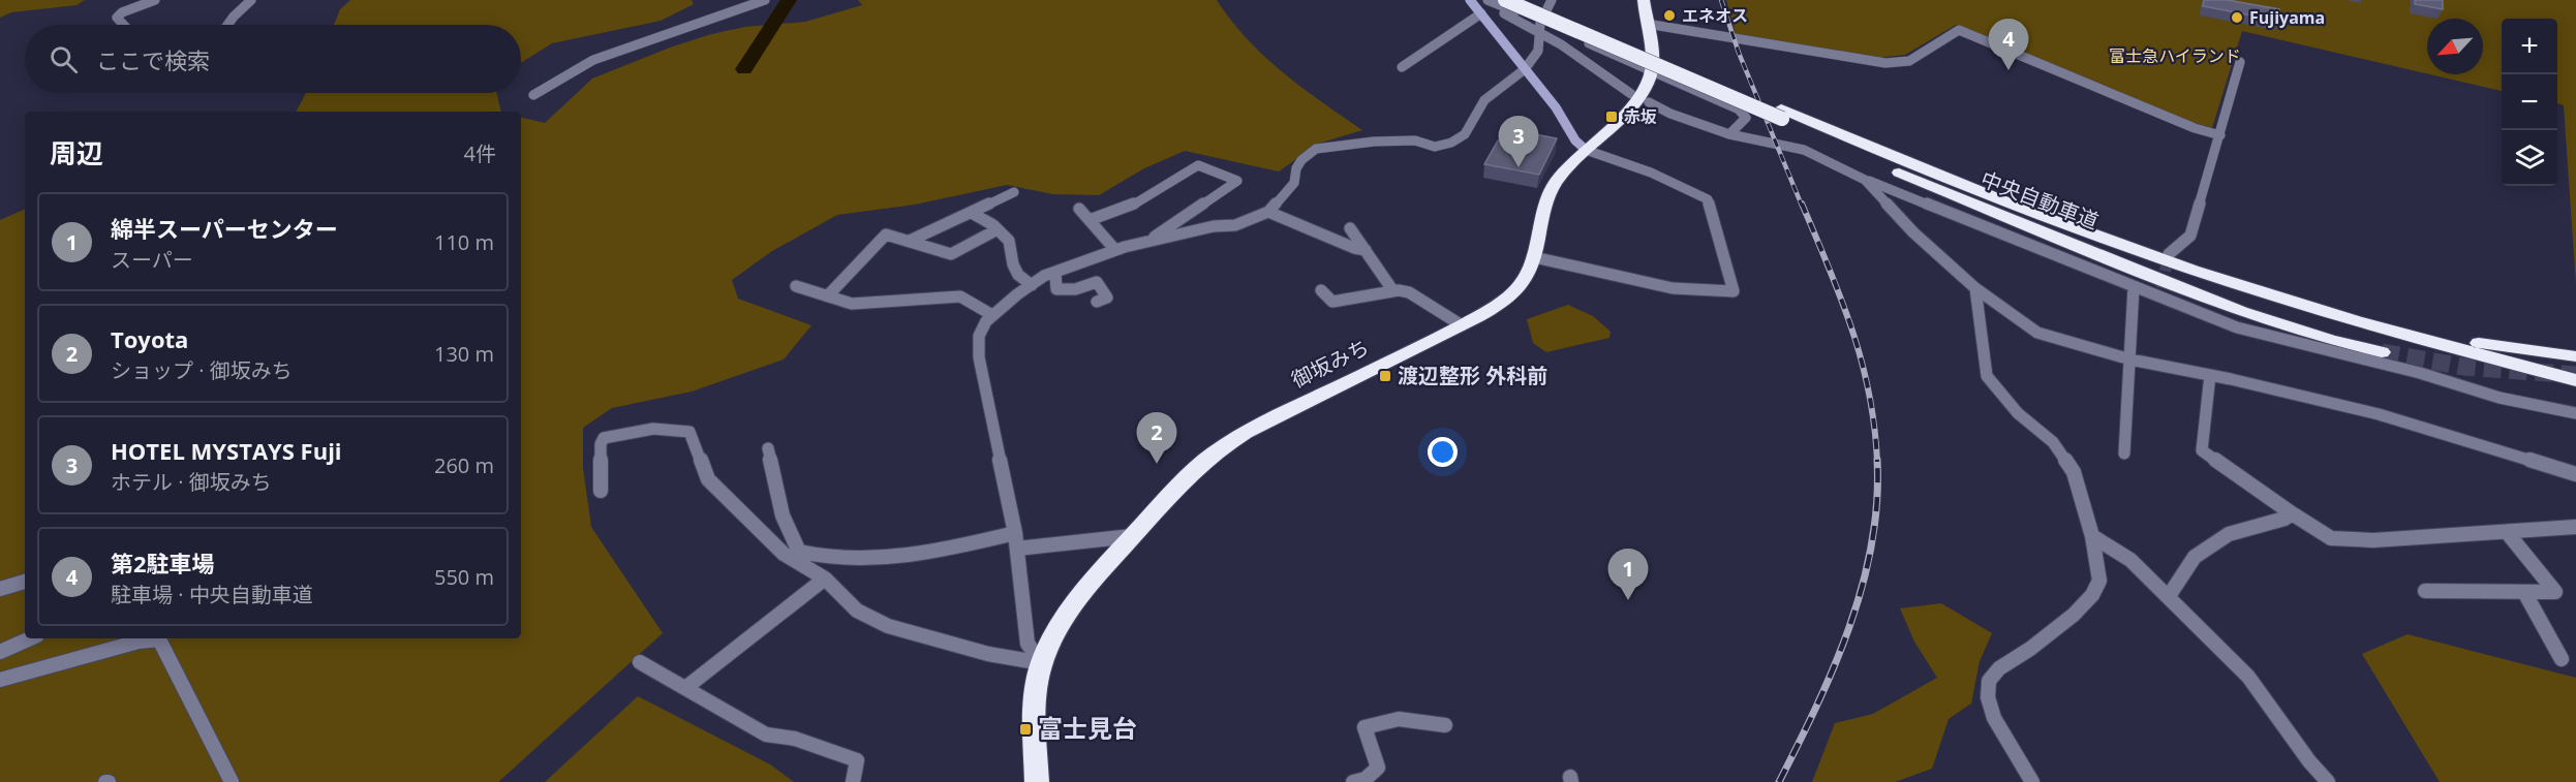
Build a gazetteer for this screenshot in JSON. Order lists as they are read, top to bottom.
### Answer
{
  "streets": {
    "highway": ["中央自動車道", "御坂みち"]
  },
  "parks": ["富士急ハイランド"],
  "places": {
    "other": ["エネオス", "Fujiyama"],
    "transit": ["赤坂", "渡辺整形 外科前", "富士見台"]
  },
  "north": "bottom left",
  "page": {
    "map_buttons": ["+", "−"],
    "pins": [
      "4",
      "3",
      "2",
      "1"
    ],
    "search": "ここで検索",
    "heading": ["周辺", "4件"],
    "list": [
      {
        "mark": "1",
        "name": "綿半スーパーセンター",
        "note": "スーパー",
        "value": "110 m"
      },
      {
        "mark": "2",
        "name": "Toyota",
        "note": "ショップ · 御坂みち",
        "value": "130 m"
      },
      {
        "mark": "3",
        "name": "HOTEL MYSTAYS Fuji",
        "note": "ホテル · 御坂みち",
        "value": "260 m"
      },
      {
        "mark": "4",
        "name": "第2駐車場",
        "note": "駐車場 · 中央自動車道",
        "value": "550 m"
      }
    ]
  }
}
